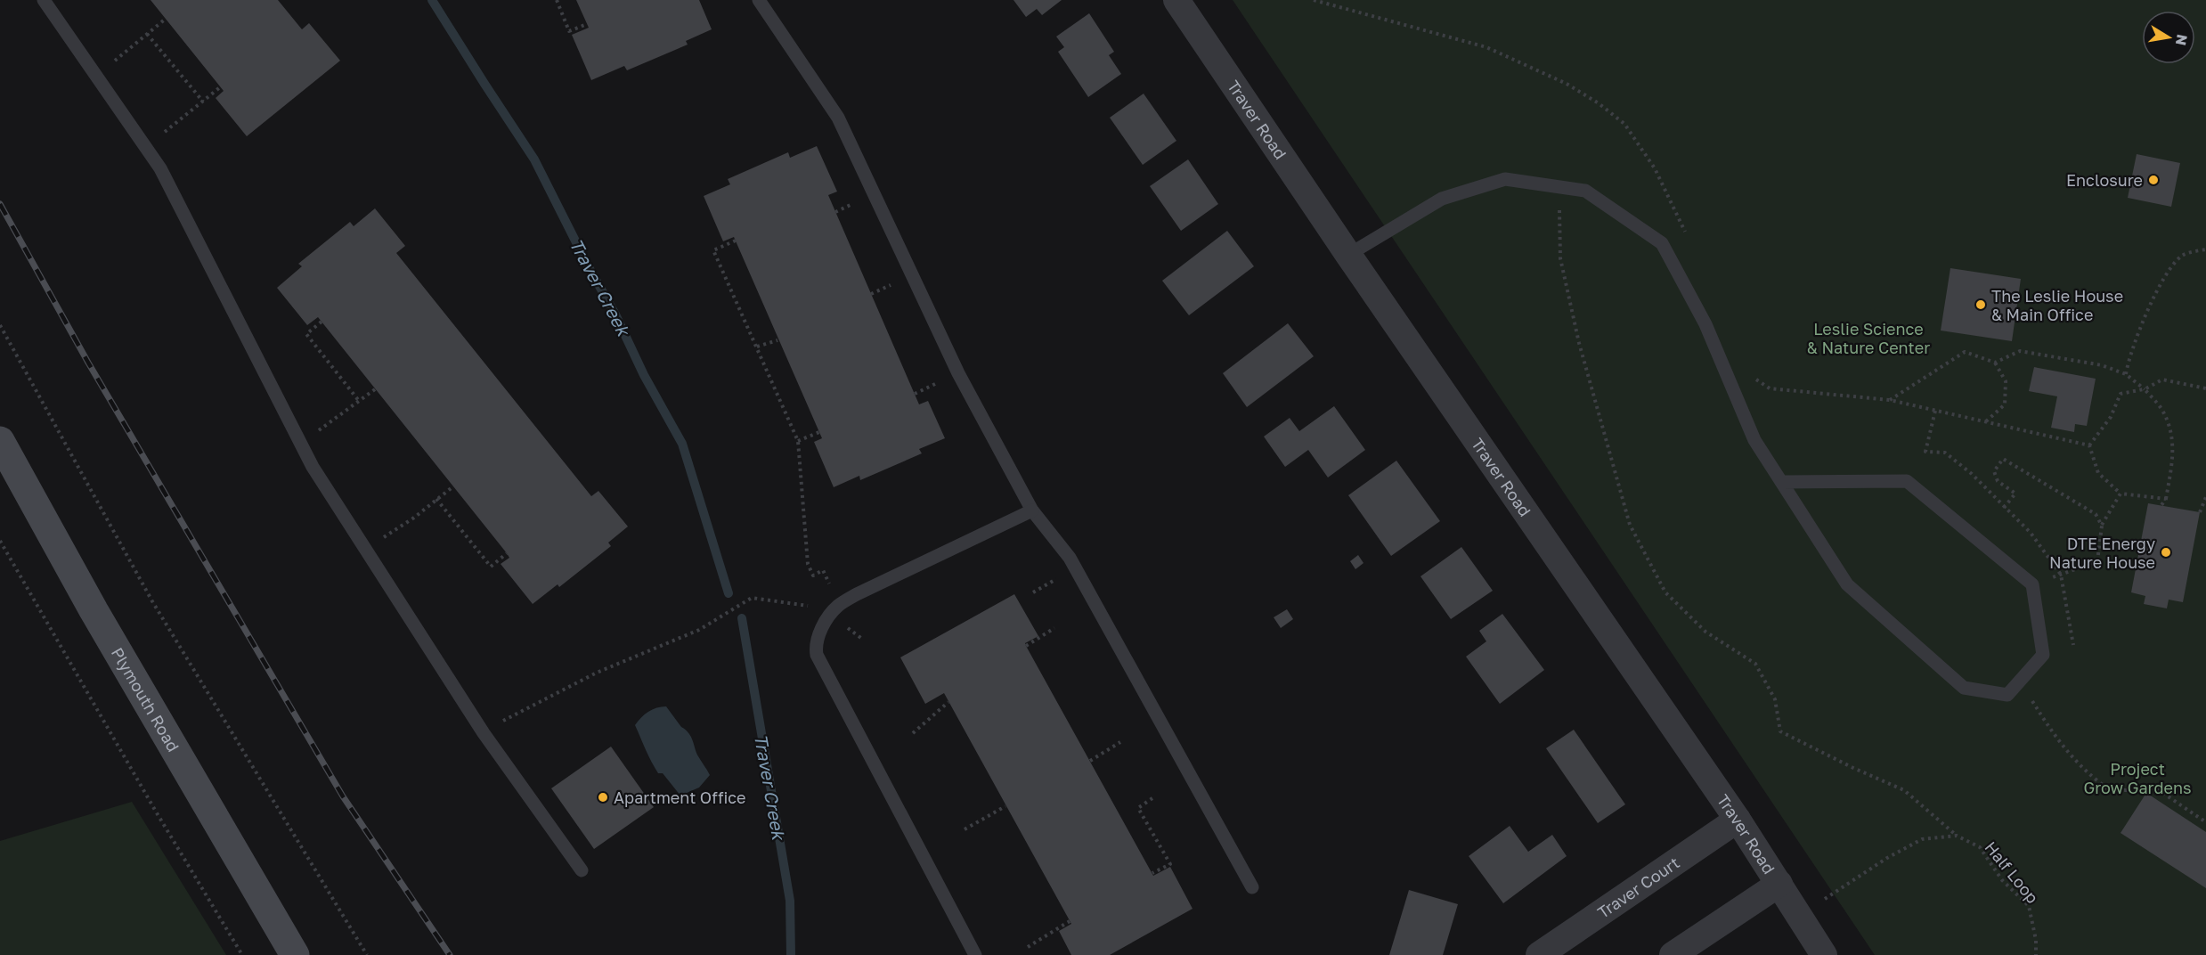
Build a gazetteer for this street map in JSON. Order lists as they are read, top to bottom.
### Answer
{
  "streets": {
    "main road": ["Plymouth Road"],
    "street": ["Traver Road", "Traver Court"],
    "path": ["Half Loop"]
  },
  "crossings": [
    ["Traver Road", "Traver Court"]
  ],
  "water": ["Traver Creek"],
  "parks": ["Leslie Science & Nature Center", "Project Grow Gardens"],
  "places": [
    "Enclosure",
    "The Leslie House & Main Office",
    "DTE Energy Nature House",
    "Apartment Office"
  ],
  "north": "right"
}
